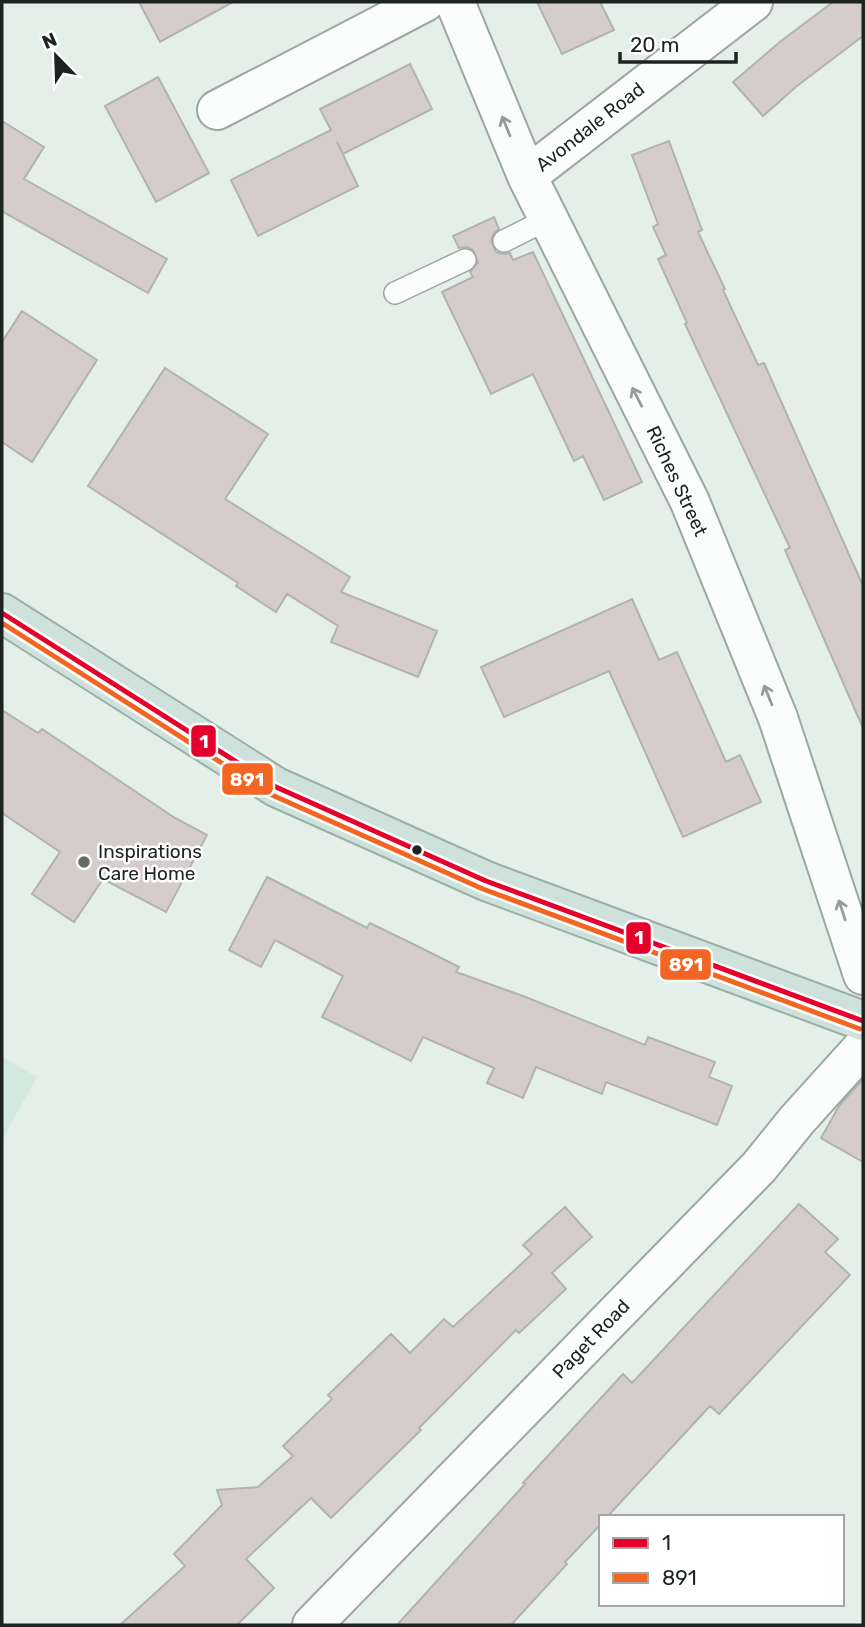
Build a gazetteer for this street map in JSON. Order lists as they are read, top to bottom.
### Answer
{
  "streets": {
    "street": ["Avondale Road", "Riches Street", "Paget Road"]
  },
  "crossings": [
    ["Avondale Road", "Riches Street"]
  ],
  "one_way": ["Riches Street"],
  "places": ["Inspirations Care Home"],
  "lines": ["transit line 1", "transit line 891"],
  "legend": ["1", "891"],
  "scale_bar": "20 m",
  "north": "top left"
}
